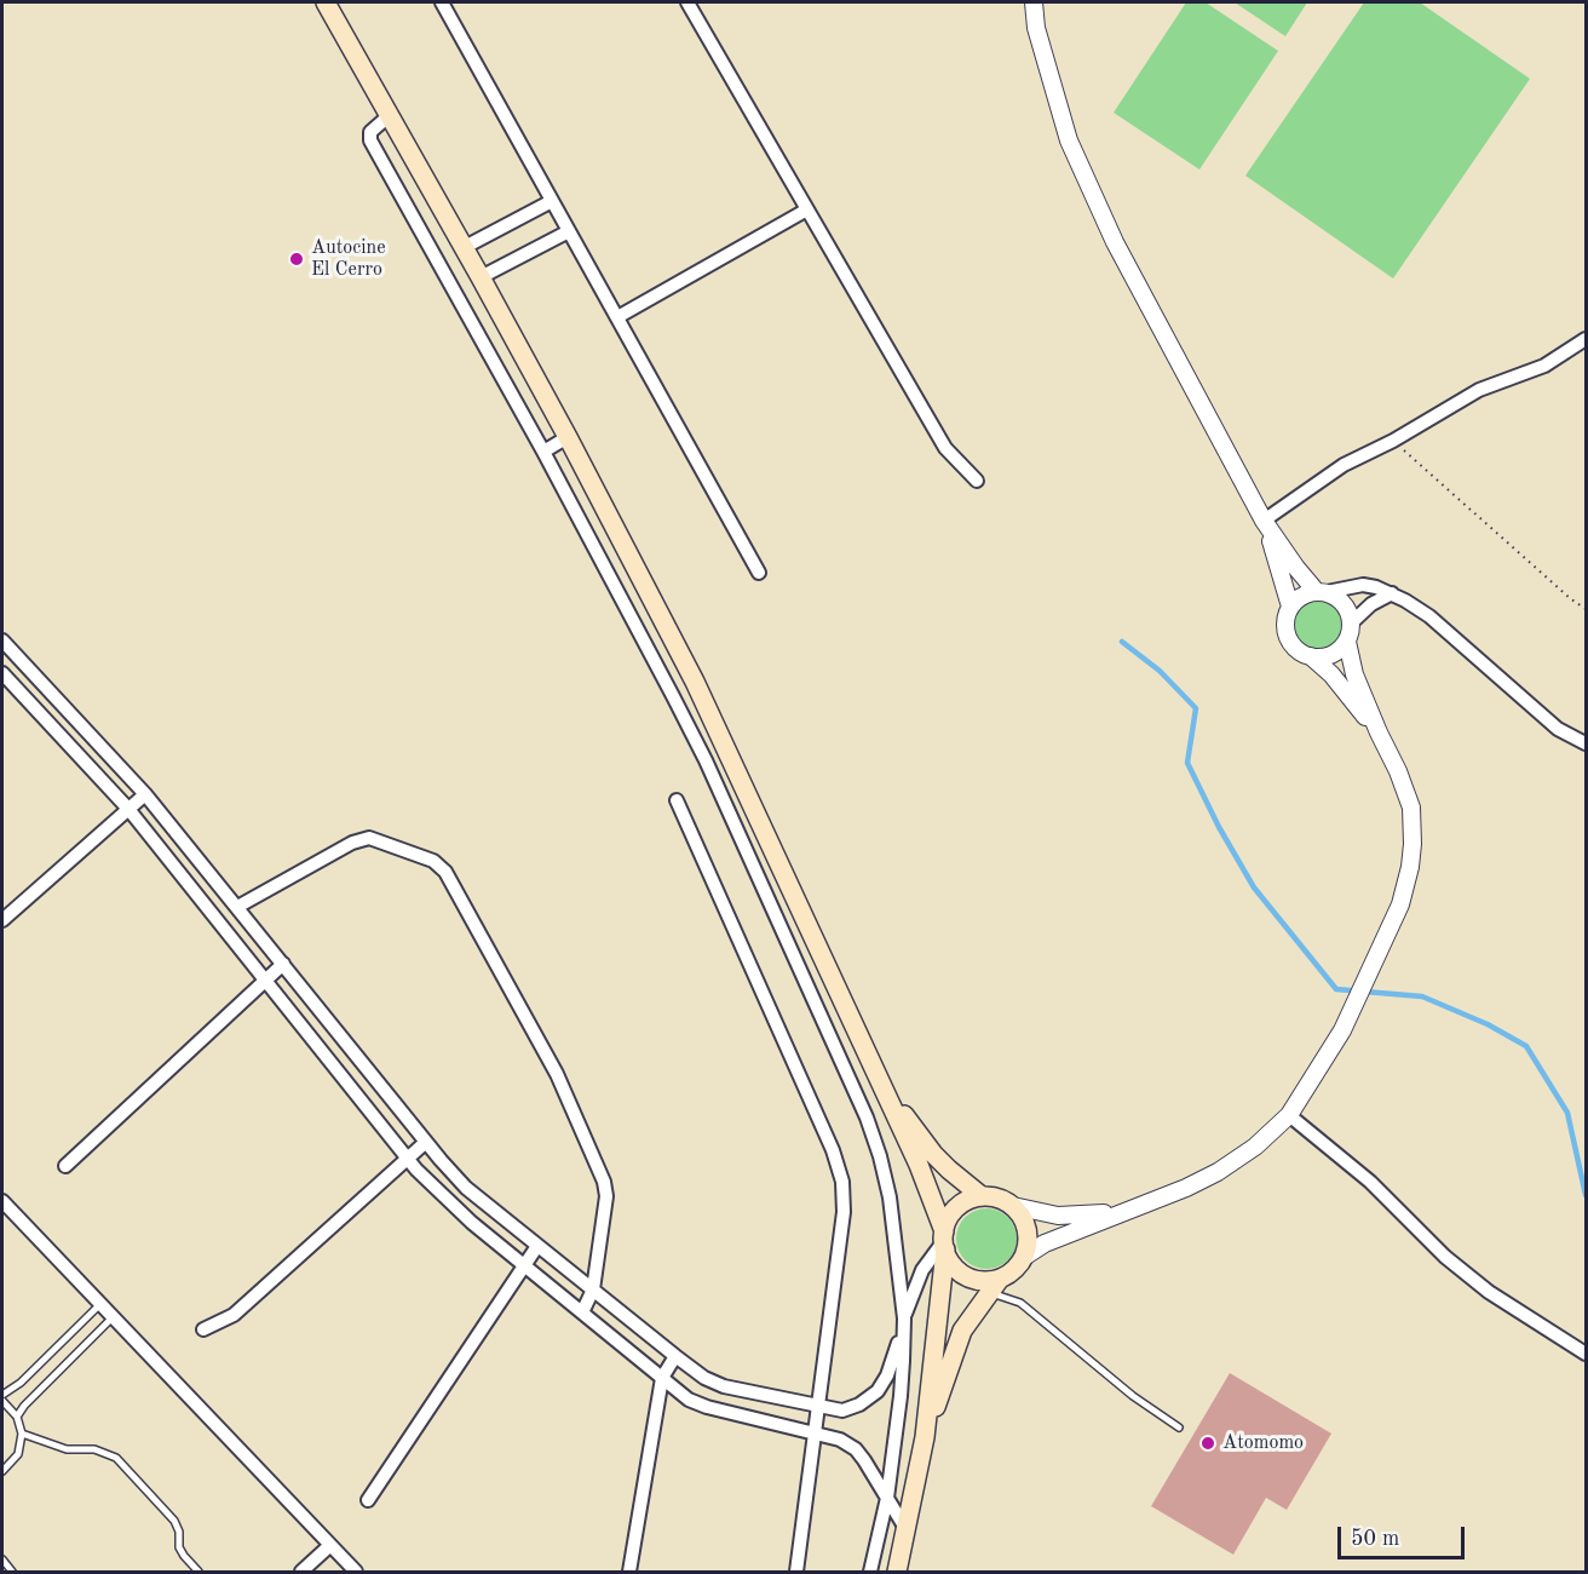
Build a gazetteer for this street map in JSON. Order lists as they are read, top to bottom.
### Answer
{
  "places": ["Autocine El Cerro", "Atomomo"],
  "scale_bar": "50 m"
}
